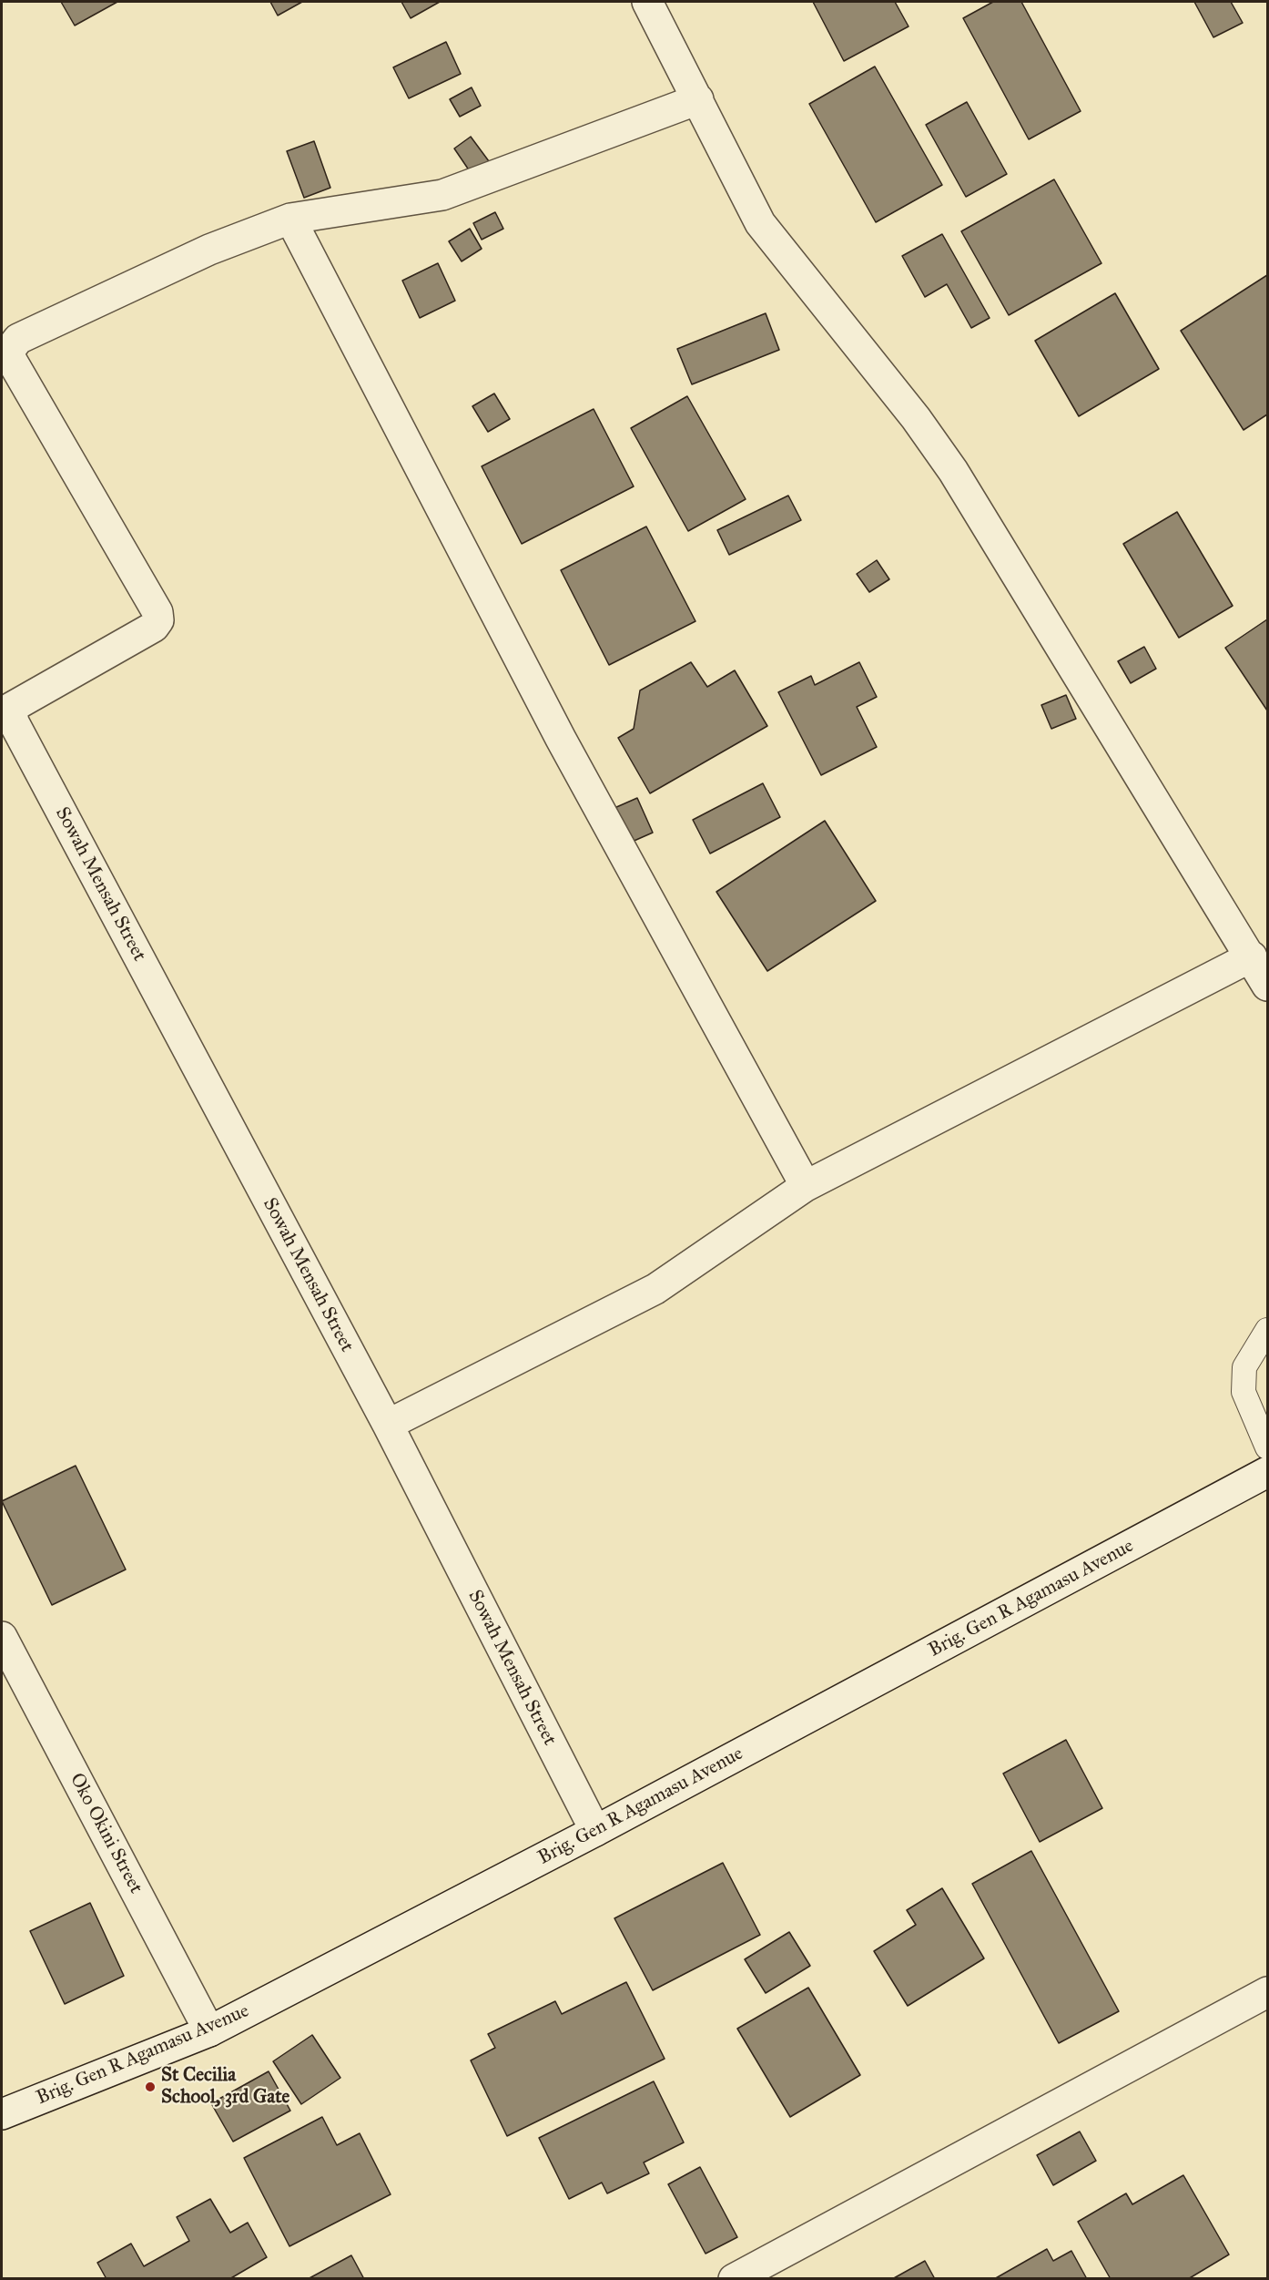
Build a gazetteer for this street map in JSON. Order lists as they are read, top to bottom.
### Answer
{
  "streets": {
    "street": ["Sowah Mensah Street", "Brig. Gen R Agamasu Avenue", "Oko Okini Street"]
  },
  "crossings": [
    ["Sowah Mensah Street", "Brig. Gen R Agamasu Avenue"],
    ["Brig. Gen R Agamasu Avenue", "Oko Okini Street"]
  ],
  "places": ["St Cecilia School, 3rd Gate"]
}
